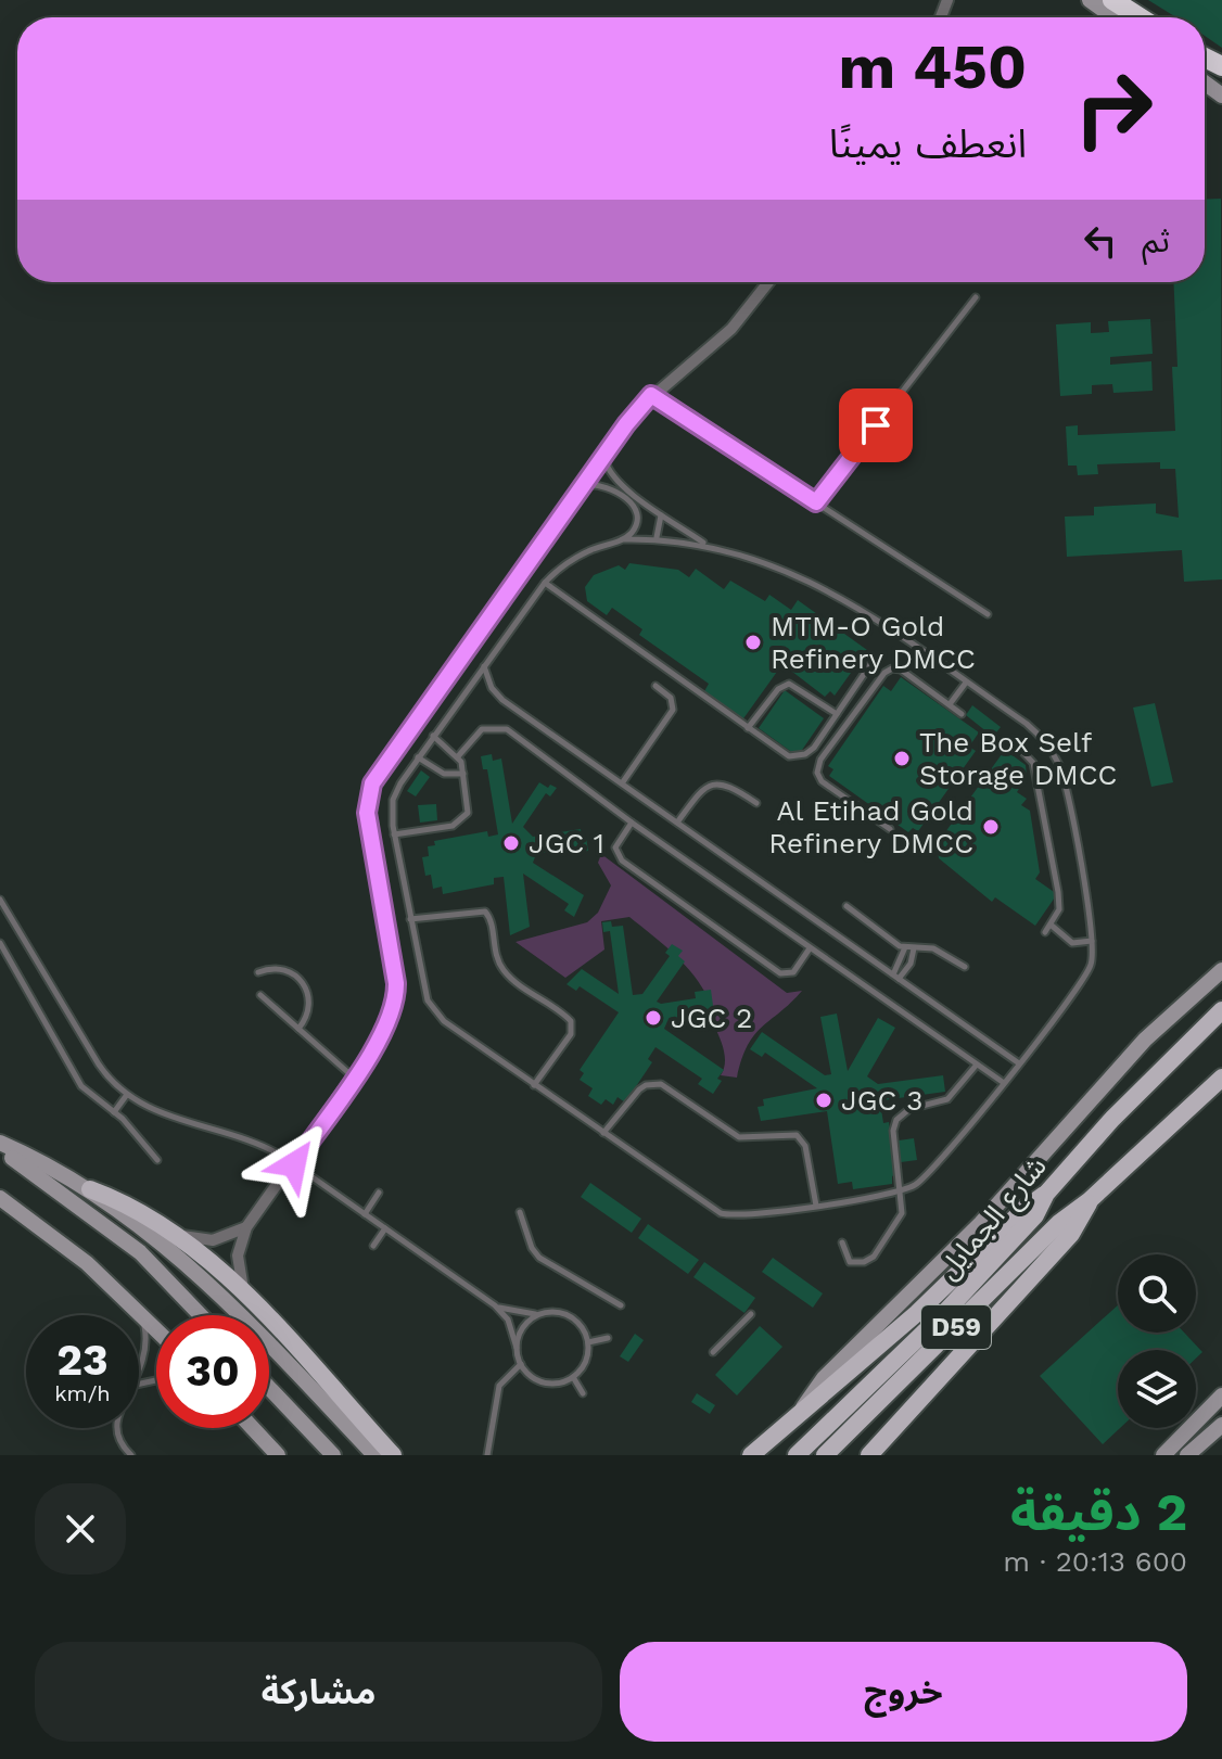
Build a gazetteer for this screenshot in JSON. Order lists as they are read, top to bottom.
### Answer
{
  "streets": {
    "main road": ["شارع الجمايل", "D59"]
  },
  "places": [
    "MTM-O Gold Refinery DMCC",
    "The Box Self Storage DMCC",
    "Al Etihad Gold Refinery DMCC",
    "JGC 1",
    "JGC 2",
    "JGC 3"
  ],
  "page": {
    "turn": ["450 m", "انعطف يمينًا"],
    "then": "ثم",
    "speed": "23 km/h",
    "limit": "30",
    "heading": ["2 دقيقة", "600 m · 20:13"],
    "buttons": ["خروج", "مشاركة"]
  }
}
